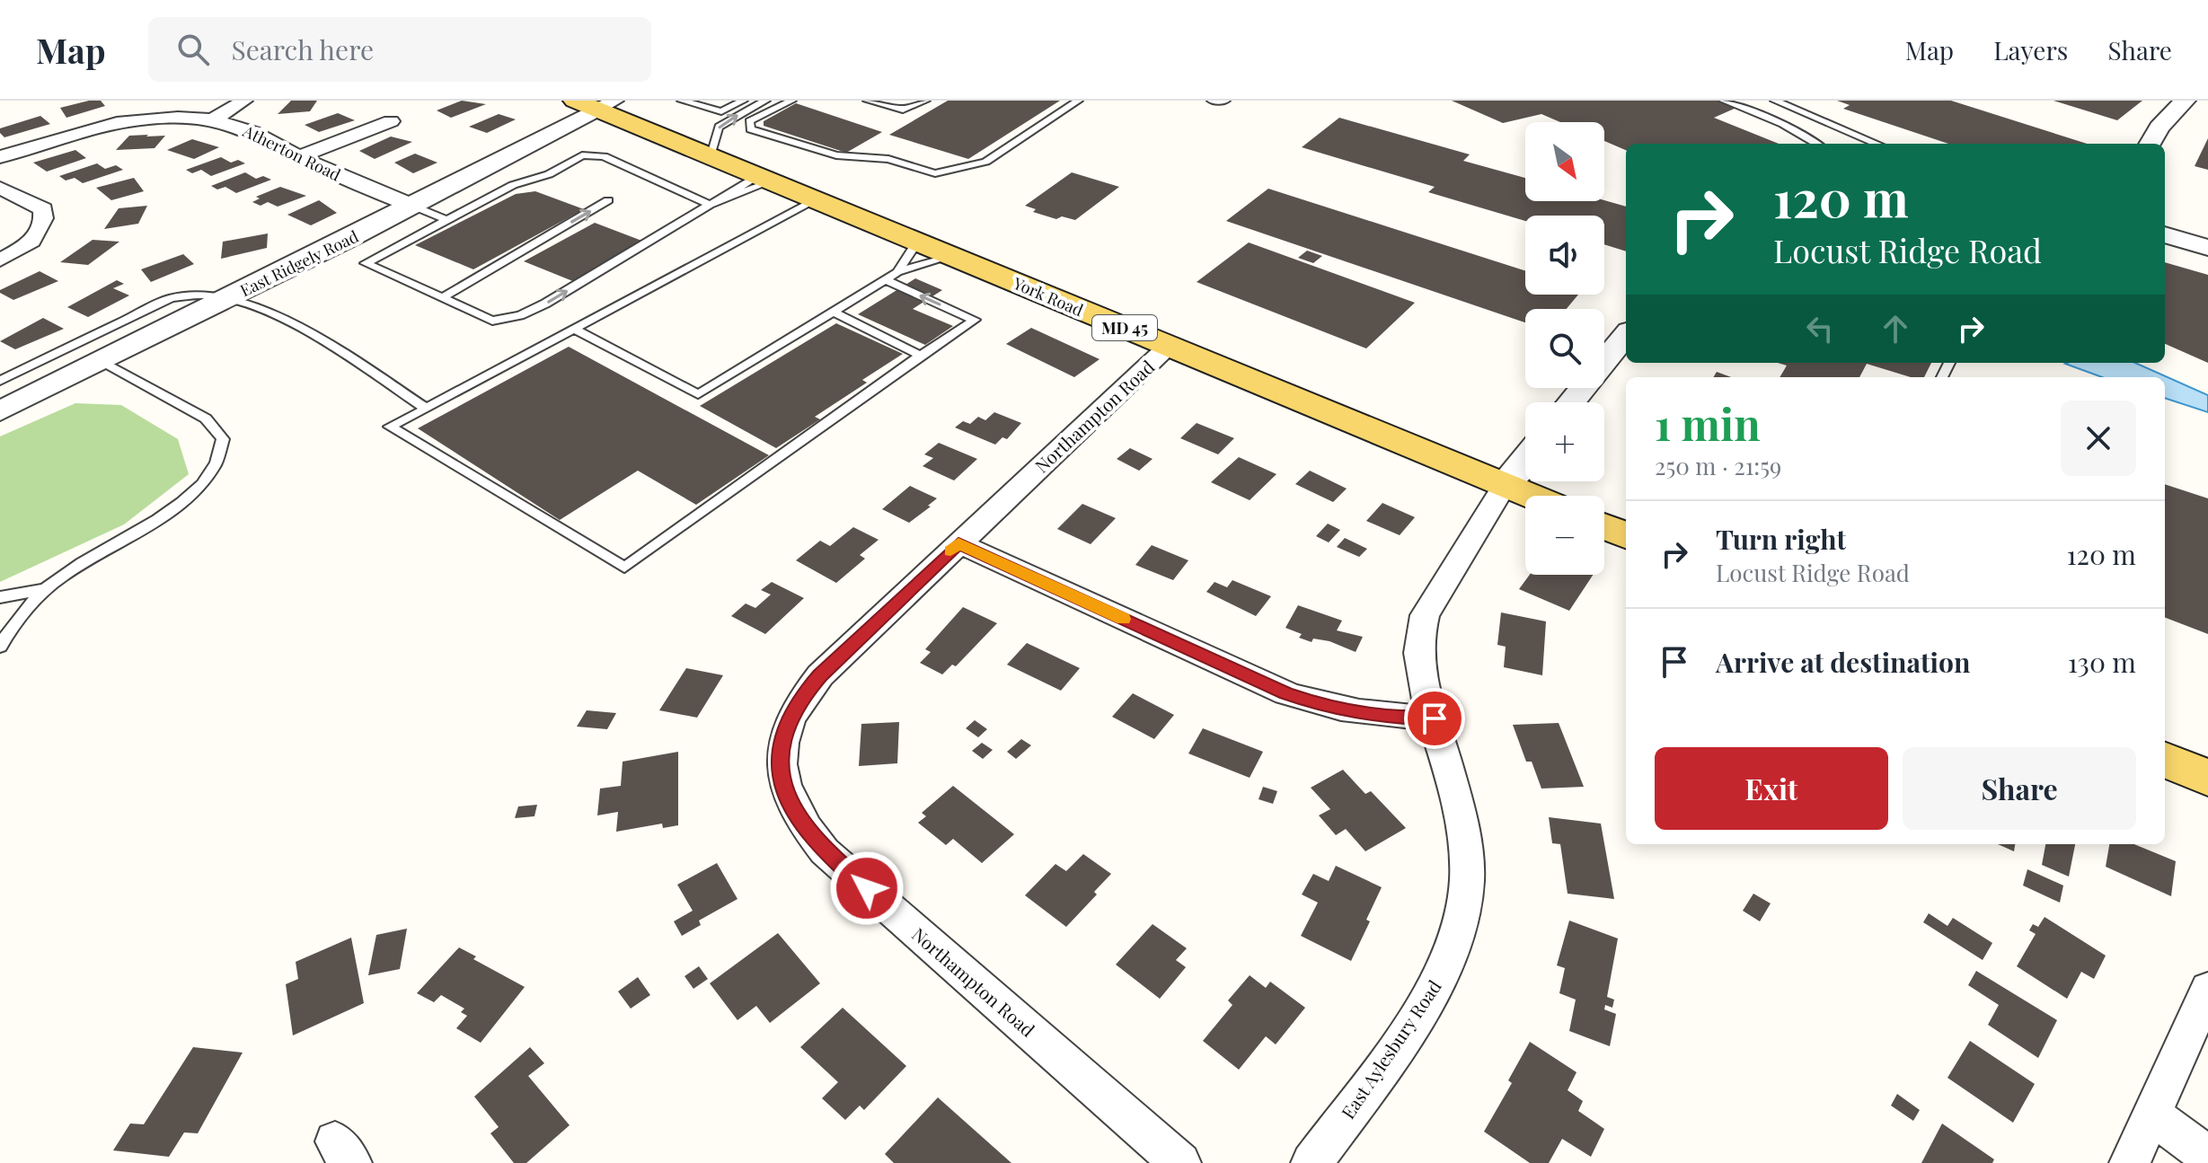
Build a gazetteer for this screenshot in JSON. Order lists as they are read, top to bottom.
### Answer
{
  "streets": {
    "main road": ["York Road", "MD 45"],
    "street": [
      "Atherton Road",
      "East Ridgely Road",
      "Northampton Road",
      "East Aylesbury Road"
    ]
  },
  "crossings": [
    ["Atherton Road", "East Ridgely Road"],
    ["East Ridgely Road", "York Road"],
    ["York Road", "Northampton Road"],
    ["York Road", "East Aylesbury Road"]
  ],
  "north": "bottom right",
  "page": {
    "header": "Map",
    "search": "Search here",
    "nav": ["Map", "Layers", "Share"],
    "map_buttons": ["+", "−"],
    "turn": ["120 m", "Locust Ridge Road"],
    "heading": ["1 min", "250 m · 21:59"],
    "list": [
      {
        "name": "Turn right",
        "note": "Locust Ridge Road",
        "value": "120 m"
      },
      {
        "name": "Arrive at destination",
        "value": "130 m"
      }
    ],
    "buttons": ["Exit", "Share"]
  }
}
